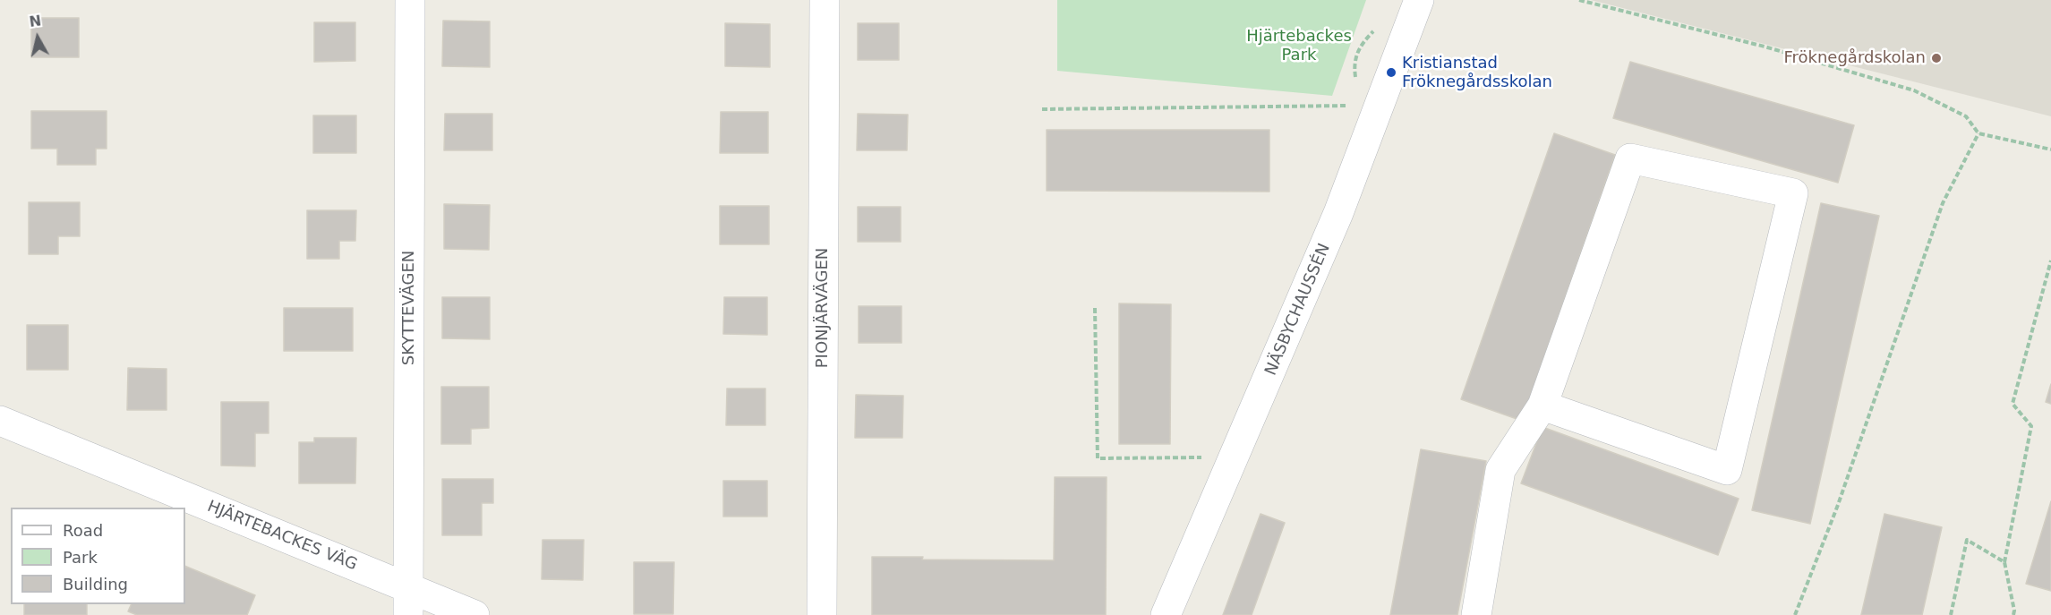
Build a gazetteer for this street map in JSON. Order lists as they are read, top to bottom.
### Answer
{
  "streets": {
    "street": [
      "SKYTTEVÄGEN",
      "PIONJÄRVÄGEN",
      "NÄSBYCHAUSSÉN",
      "HJÄRTEBACKES VÄG"
    ]
  },
  "crossings": [
    ["SKYTTEVÄGEN", "HJÄRTEBACKES VÄG"]
  ],
  "parks": ["Hjärtebackes Park"],
  "places": ["Fröknegårdskolan", "Kristianstad Fröknegårdsskolan"],
  "legend": ["Road", "Park", "Building"],
  "north": "top"
}
